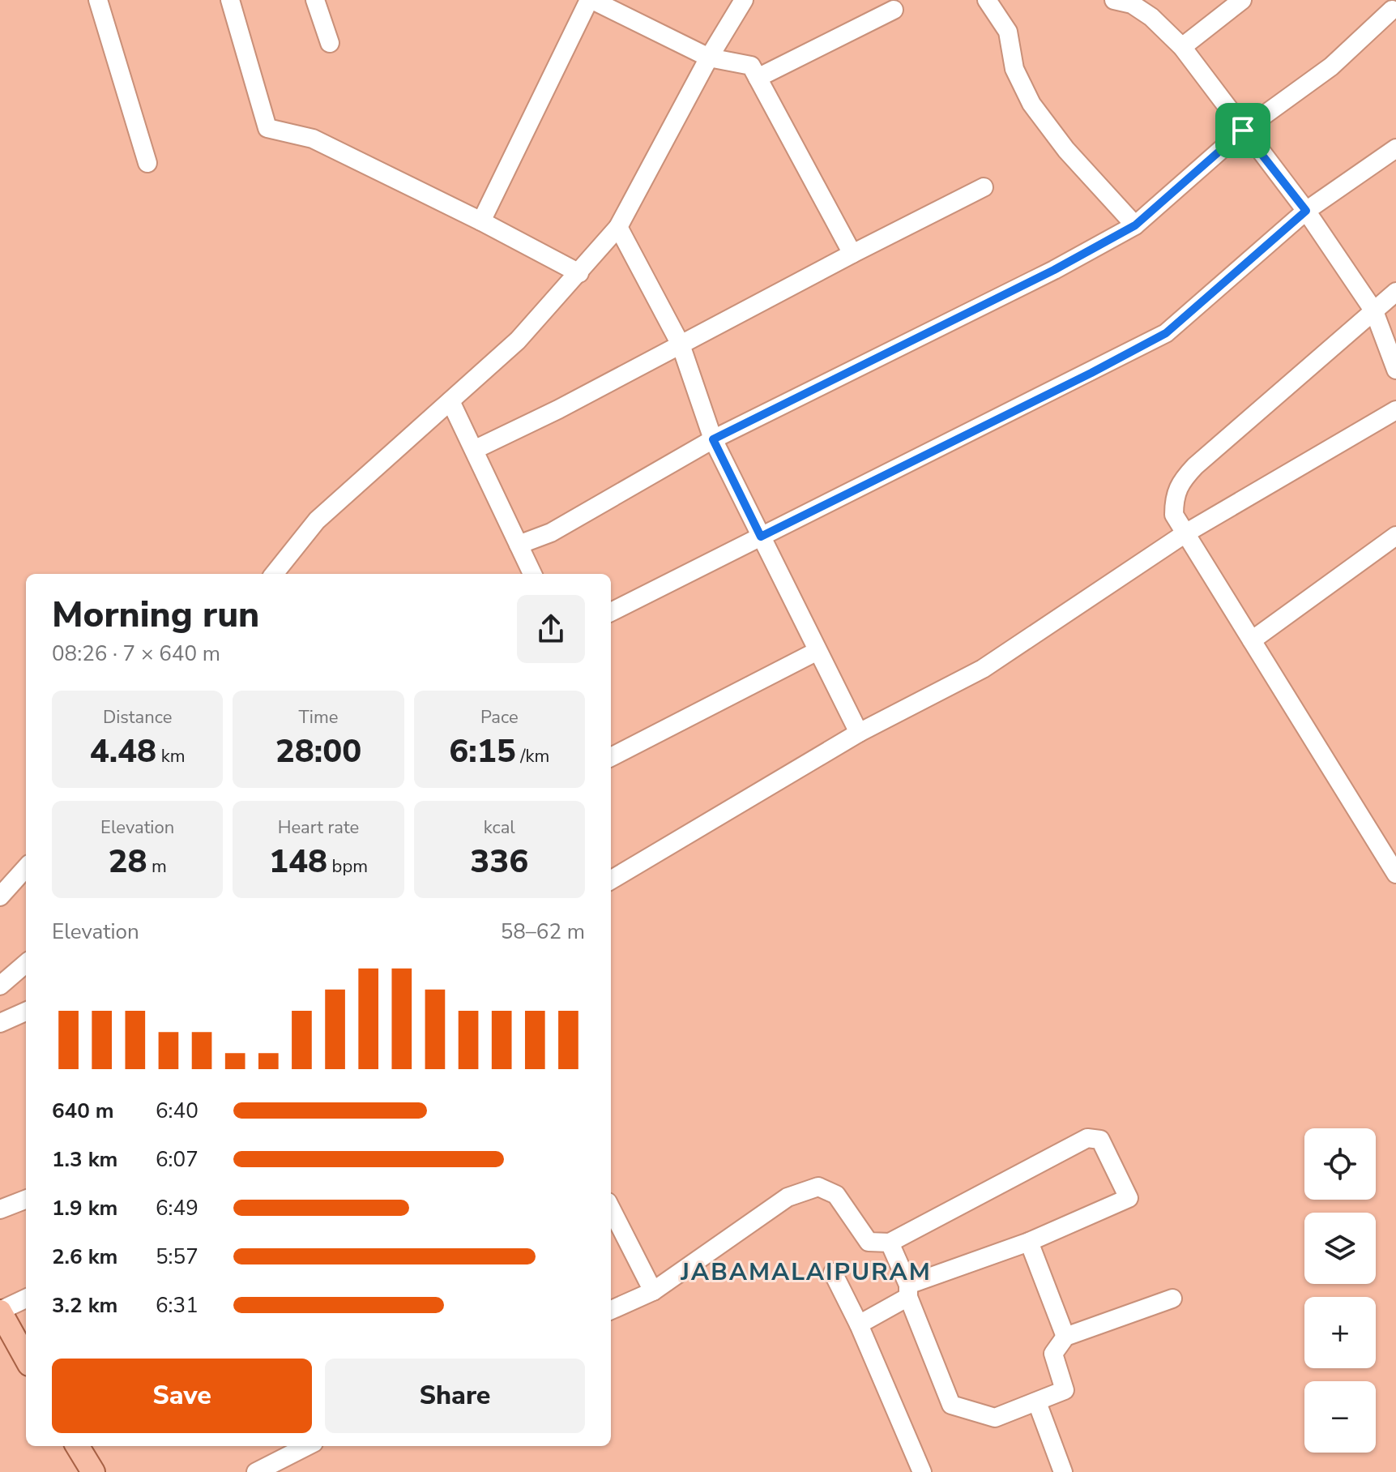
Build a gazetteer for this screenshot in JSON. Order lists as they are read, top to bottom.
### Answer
{
  "districts": ["JABAMALAIPURAM"],
  "page": {
    "heading": ["Morning run", "08:26 · 7 × 640 m"],
    "stats": [
      ["Distance", "4.48 km"],
      ["Time", "28:00"],
      ["Pace", "6:15 /km"],
      ["Elevation", "28 m"],
      ["Heart rate", "148 bpm"],
      ["kcal", "336"]
    ],
    "chart": ["Elevation", "58–62 m"],
    "list": [
      {
        "name": "640 m",
        "note": "6:40"
      },
      {
        "name": "1.3 km",
        "note": "6:07"
      },
      {
        "name": "1.9 km",
        "note": "6:49"
      },
      {
        "name": "2.6 km",
        "note": "5:57"
      },
      {
        "name": "3.2 km",
        "note": "6:31"
      }
    ],
    "map_buttons": ["+", "−"],
    "buttons": ["Save", "Share"]
  }
}
